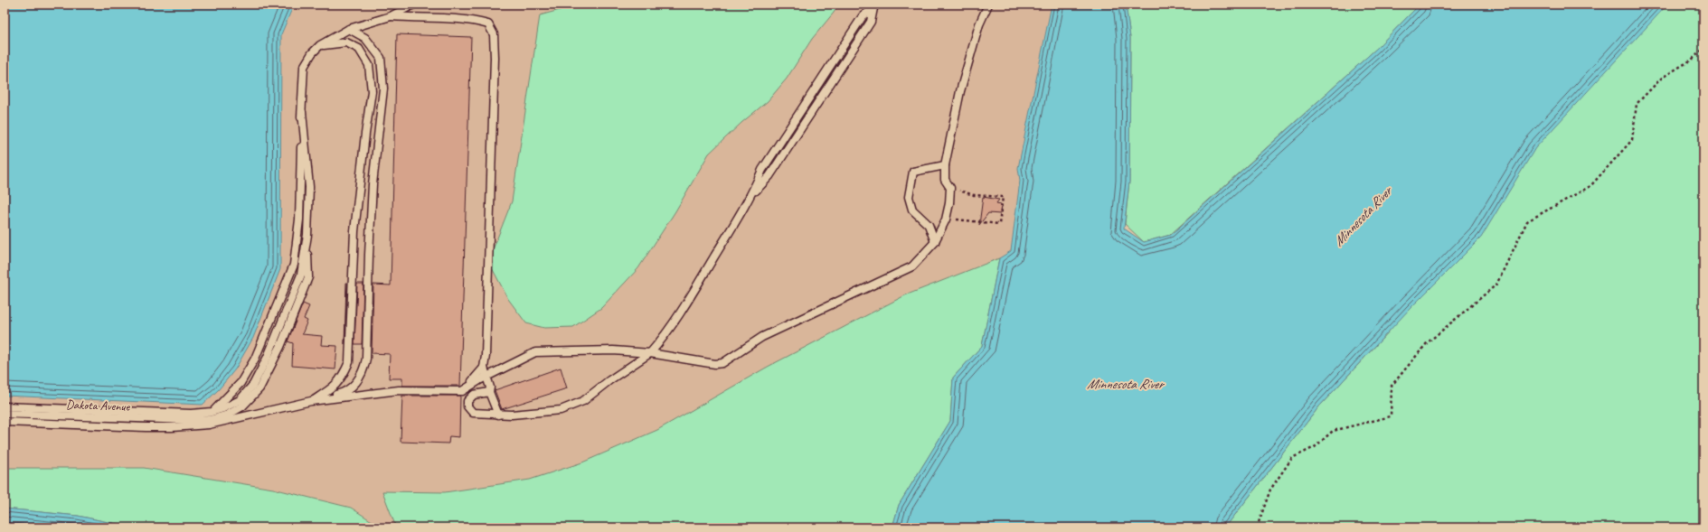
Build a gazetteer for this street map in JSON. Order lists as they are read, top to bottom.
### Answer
{
  "streets": {
    "lane": ["Dakota Avenue"]
  },
  "water": ["Minnesota River"]
}
